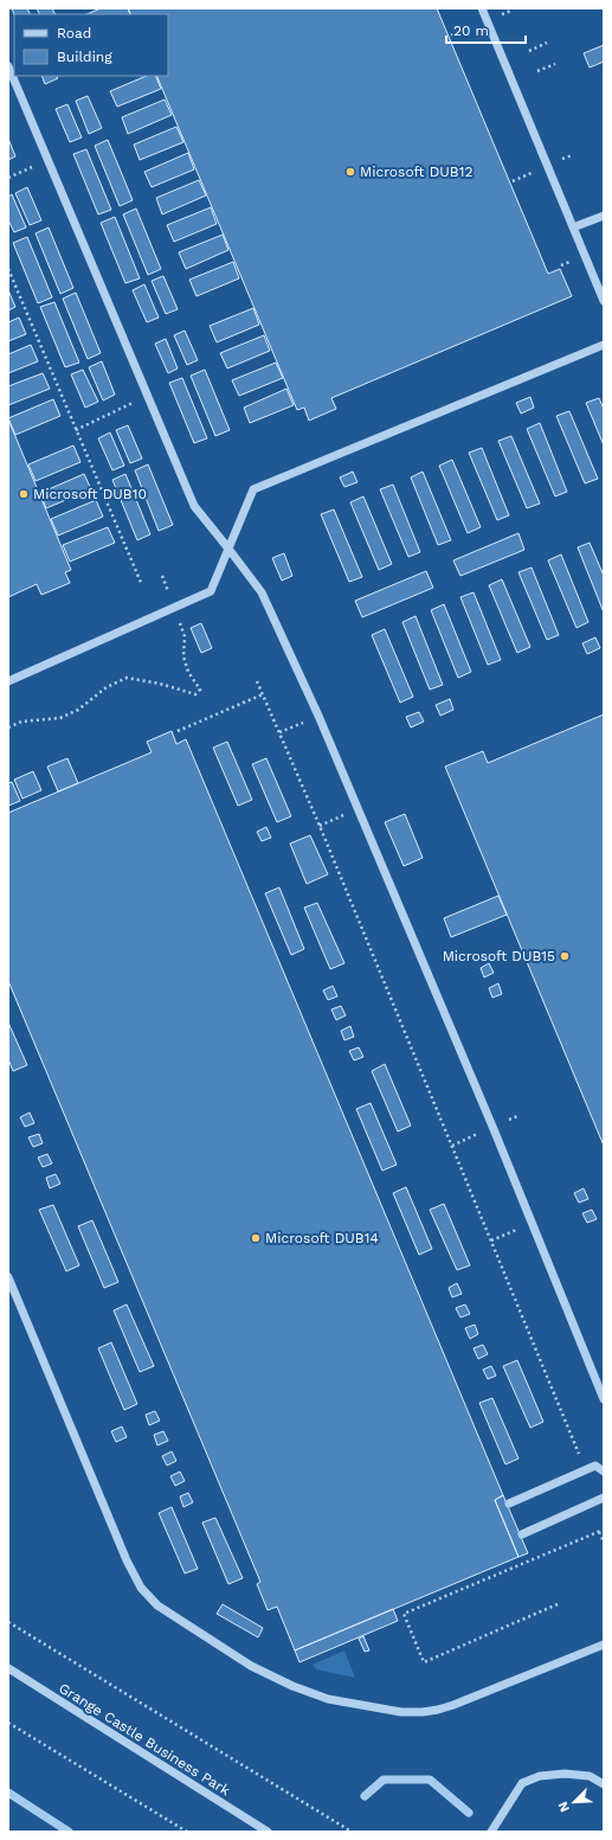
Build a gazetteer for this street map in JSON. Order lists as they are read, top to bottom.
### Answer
{
  "streets": {
    "street": ["Grange Castle Business Park"]
  },
  "places": [
    "Microsoft DUB12",
    "Microsoft DUB10",
    "Microsoft DUB15",
    "Microsoft DUB14"
  ],
  "legend": ["Road", "Building"],
  "scale_bar": "20 m",
  "north": "bottom left"
}
